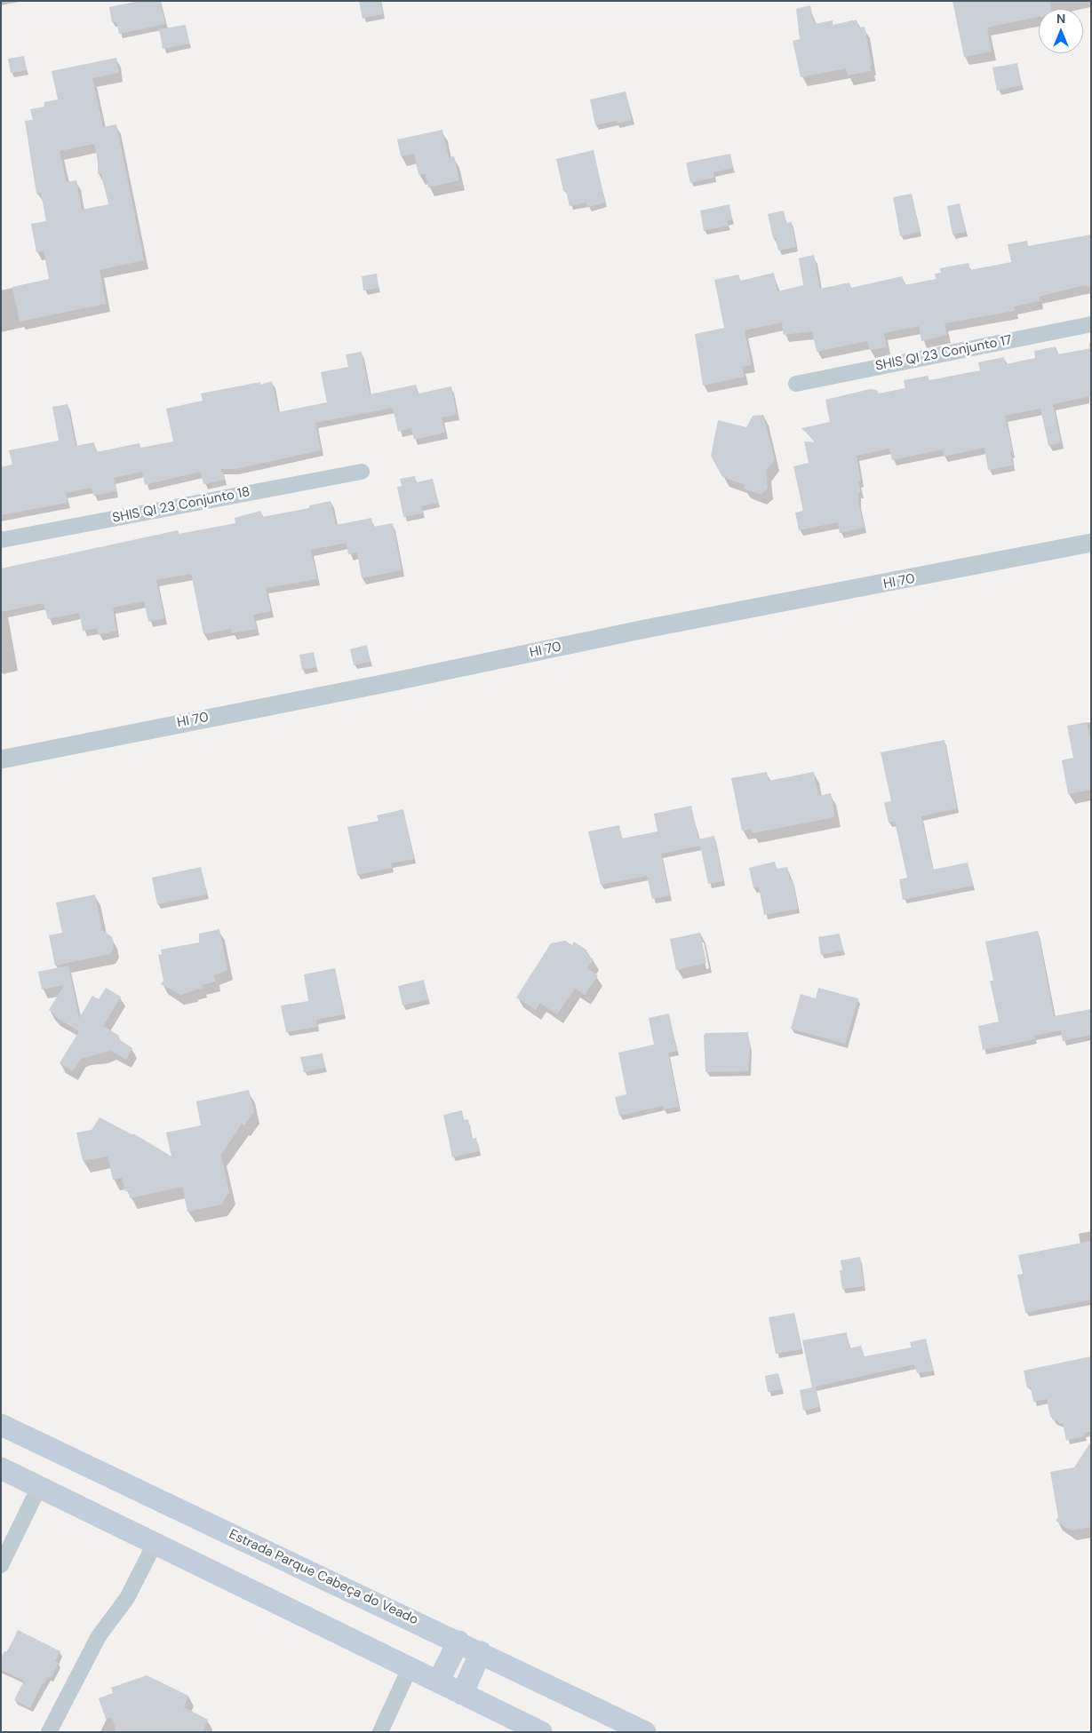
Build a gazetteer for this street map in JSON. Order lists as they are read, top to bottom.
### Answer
{
  "streets": {
    "main road": ["Estrada Parque Cabeça do Veado"],
    "street": ["SHIS QI 23 Conjunto 17", "SHIS QI 23 Conjunto 18", "HI 70"]
  },
  "north": "top"
}
